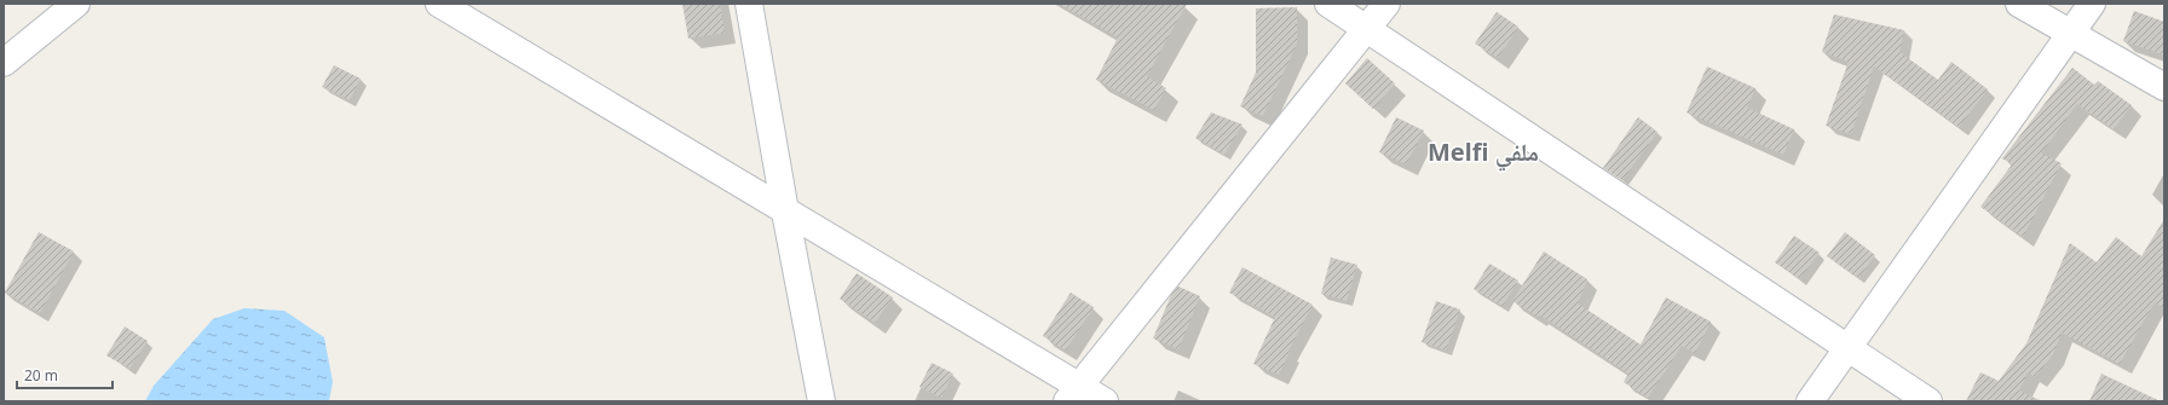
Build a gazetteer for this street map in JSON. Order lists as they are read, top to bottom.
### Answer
{
  "districts": ["Melfi ملفي"],
  "scale_bar": "20 m"
}
